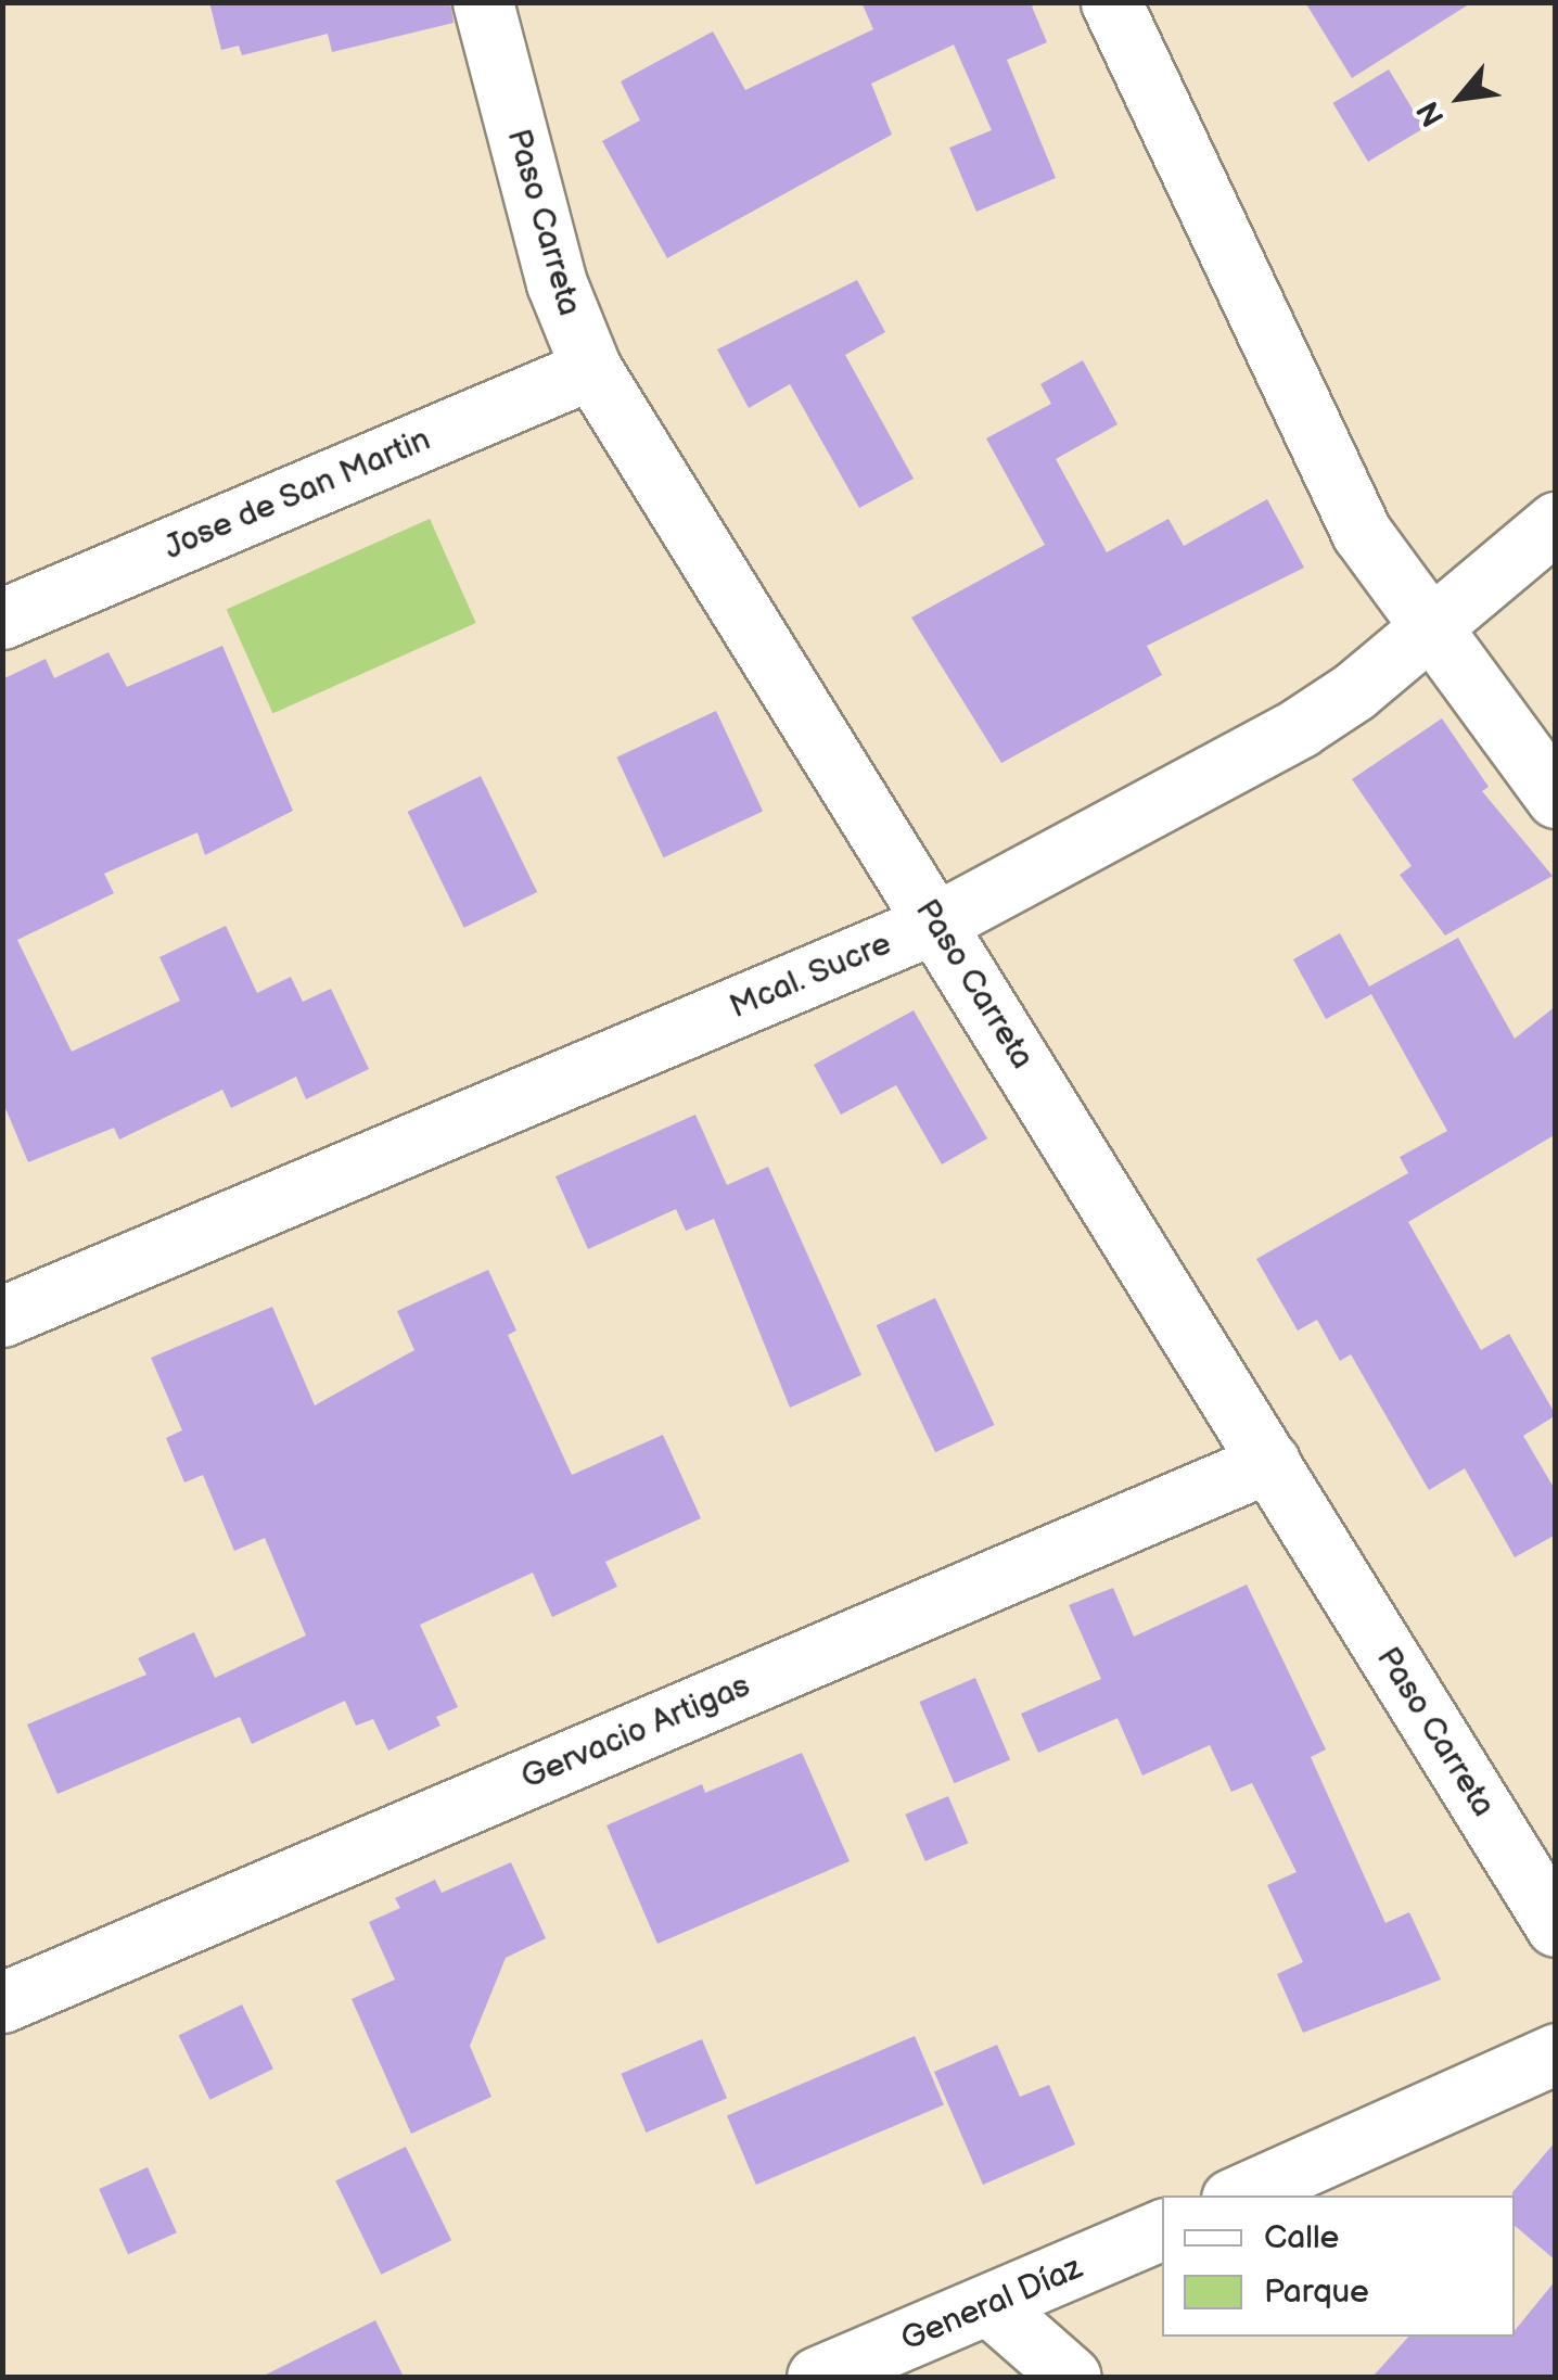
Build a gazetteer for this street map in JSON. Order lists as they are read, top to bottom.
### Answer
{
  "streets": {
    "street": [
      "Paso Carreta",
      "Jose de San Martin",
      "Mcal. Sucre",
      "Gervacio Artigas",
      "General Díaz"
    ]
  },
  "crossings": [
    ["Paso Carreta", "Jose de San Martin"],
    ["Paso Carreta", "Mcal. Sucre"],
    ["Paso Carreta", "Gervacio Artigas"]
  ],
  "legend": ["Calle", "Parque"],
  "north": "bottom left"
}
